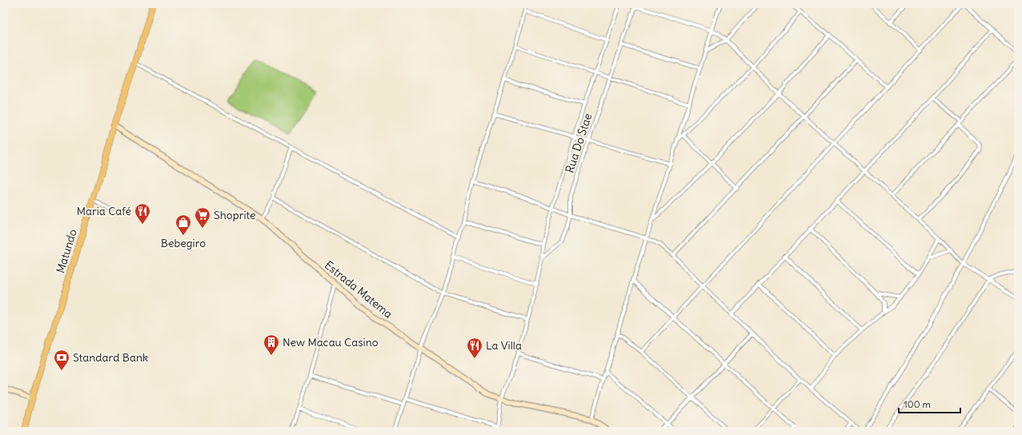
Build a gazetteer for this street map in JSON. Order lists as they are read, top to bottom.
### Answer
{
  "streets": {
    "main road": ["Matundo"],
    "street": ["Rua Do Stae", "Estrada Matema"]
  },
  "crossings": [
    ["Matundo", "Estrada Matema"]
  ],
  "places": {
    "restaurant": ["Maria Café", "La Villa"],
    "supermarket": ["Shoprite"],
    "shop": ["Bebegiro"],
    "building": ["New Macau Casino"],
    "bank": ["Standard Bank"]
  },
  "scale_bar": "100 m"
}
